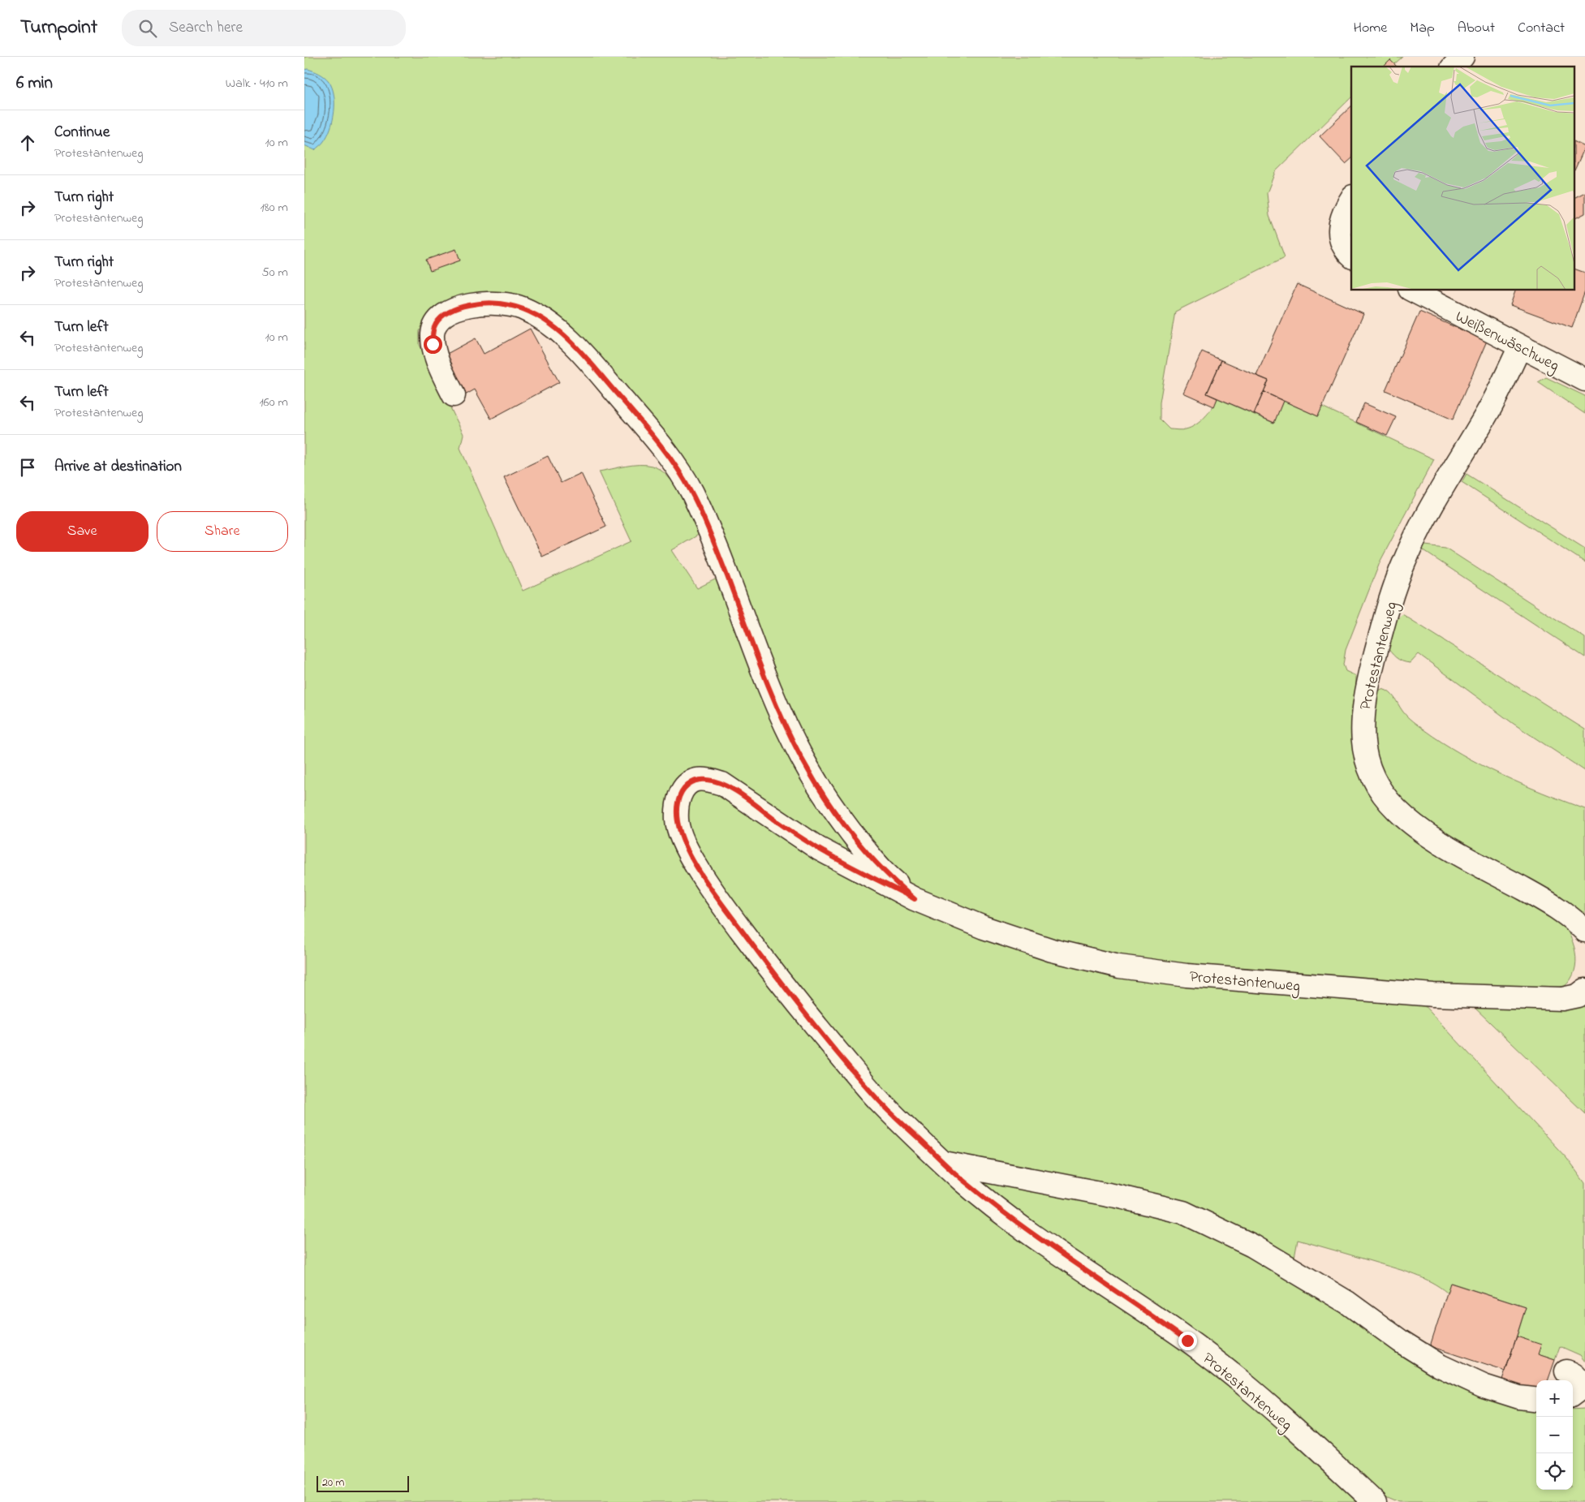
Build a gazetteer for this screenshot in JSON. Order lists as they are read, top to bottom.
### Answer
{
  "streets": {
    "street": ["Weißenwäschweg", "Protestantenweg"]
  },
  "crossings": [
    ["Weißenwäschweg", "Protestantenweg"]
  ],
  "scale_bar": "20 m",
  "page": {
    "header": "Turnpoint",
    "search": "Search here",
    "nav": [
      "Home",
      "Map",
      "About",
      "Contact"
    ],
    "heading": ["6 min", "Walk · 410 m"],
    "list": [
      ["Continue", "Protestantenweg", "10 m"],
      ["Turn right", "Protestantenweg", "180 m"],
      ["Turn right", "Protestantenweg", "50 m"],
      ["Turn left", "Protestantenweg", "10 m"],
      ["Turn left", "Protestantenweg", "160 m"],
      "Arrive at destination"
    ],
    "buttons": ["Save", "Share"],
    "map_buttons": ["+", "−"],
    "scale": "20 m"
  }
}
